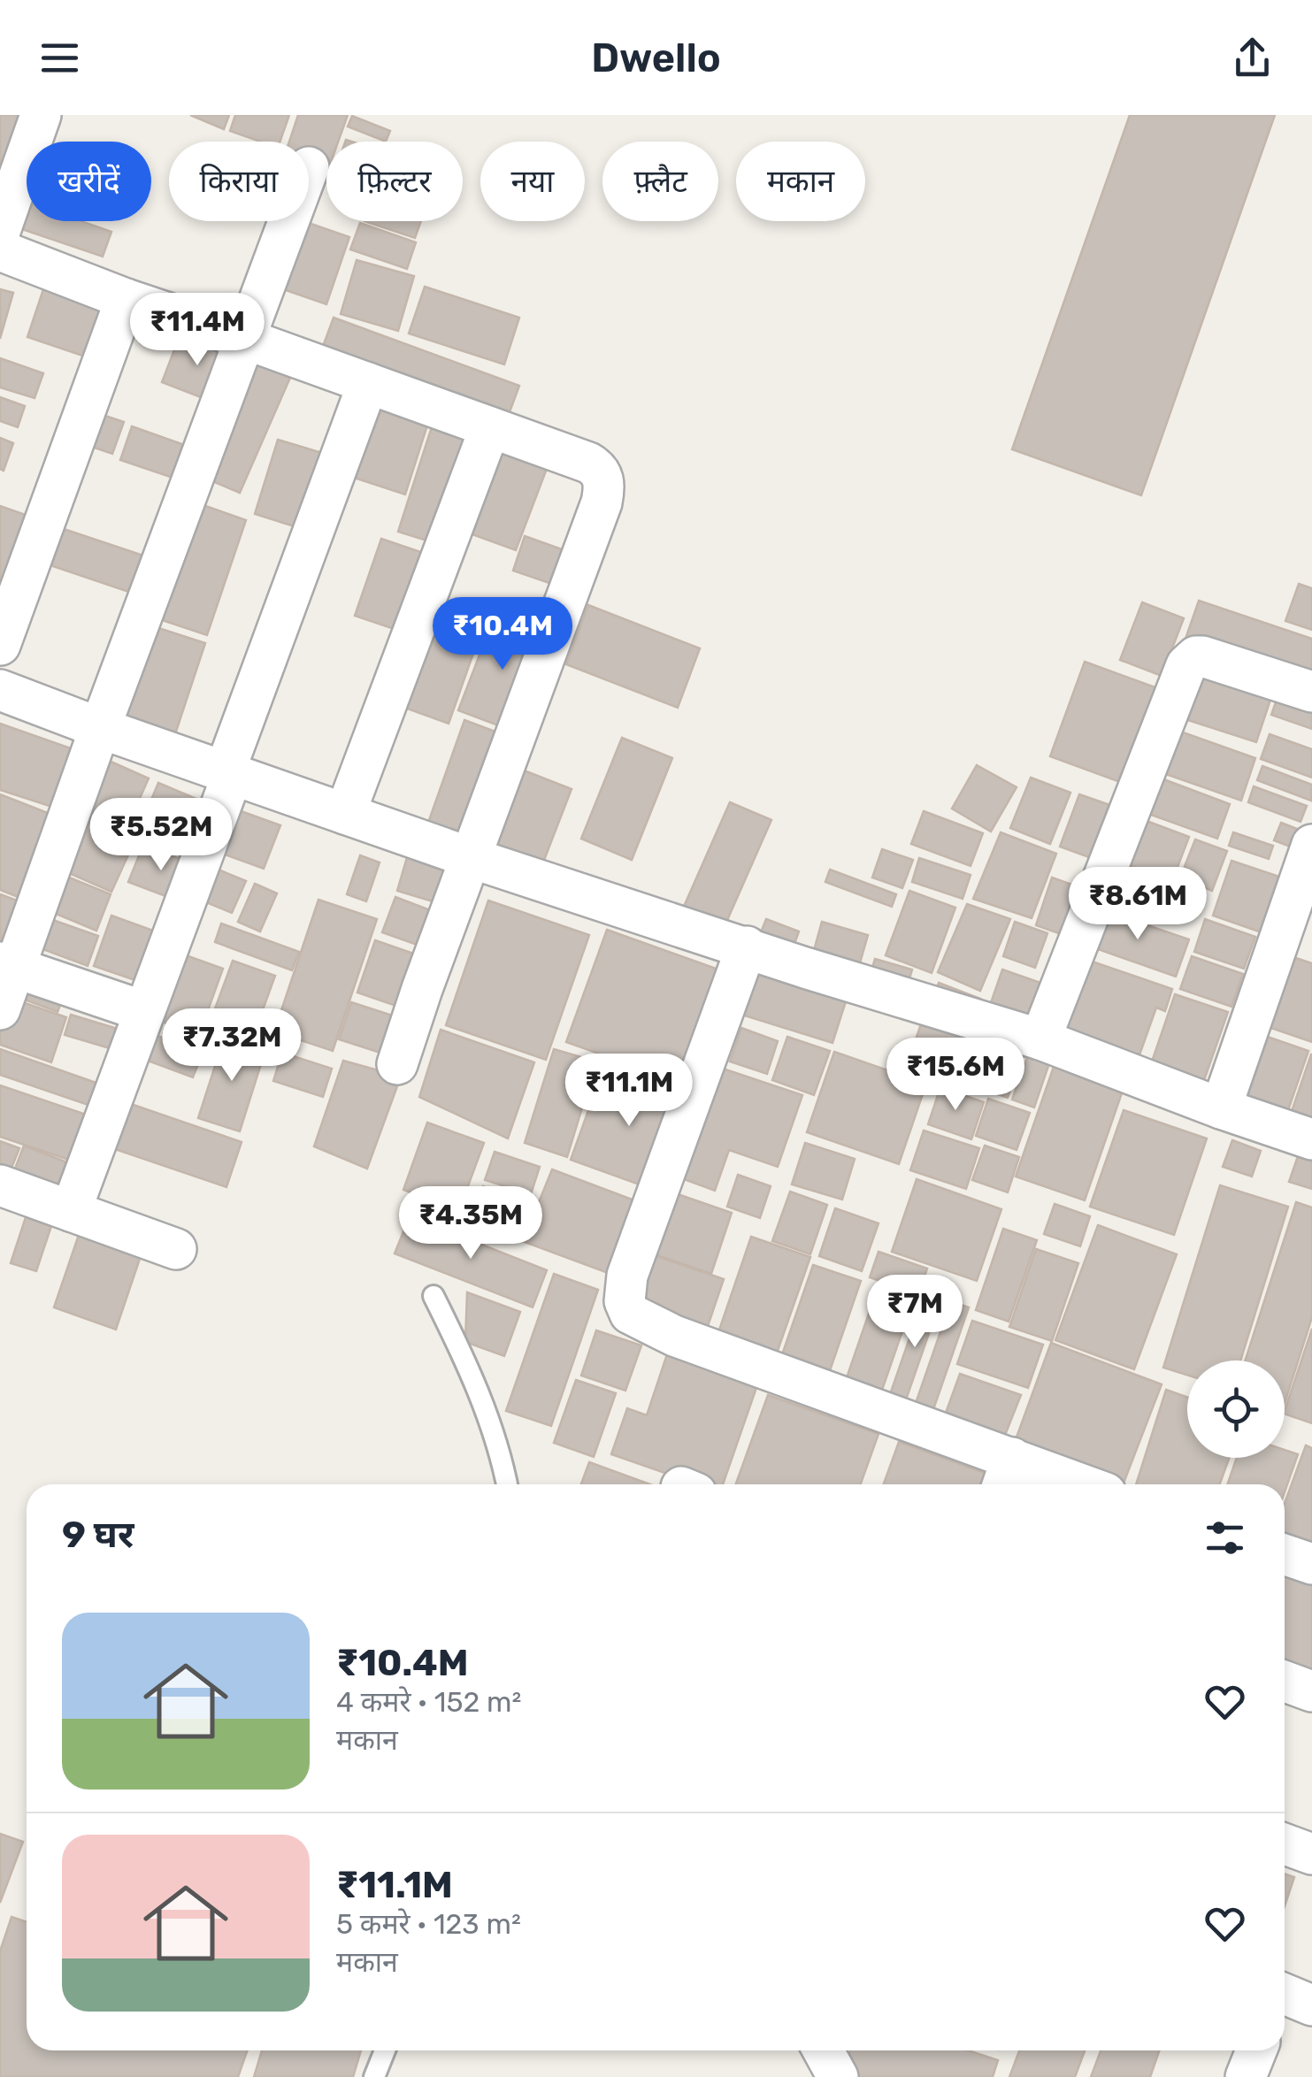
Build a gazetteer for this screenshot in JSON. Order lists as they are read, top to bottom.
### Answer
{
  "page": {
    "header": "Dwello",
    "chip": [
      "खरीदें",
      "किराया",
      "फ़िल्टर",
      "नया",
      "फ़्लैट",
      "मकान"
    ],
    "price": [
      "₹11.4M",
      "₹10.4M",
      "₹5.52M",
      "₹8.61M",
      "₹7.32M",
      "₹15.6M",
      "₹11.1M",
      "₹4.35M",
      "₹7M"
    ],
    "heading": "9 घर",
    "list": [
      {
        "name": "₹10.4M",
        "note": "4 कमरे · 152 m² · मकान"
      },
      {
        "name": "₹11.1M",
        "note": "5 कमरे · 123 m² · मकान"
      }
    ]
  }
}
